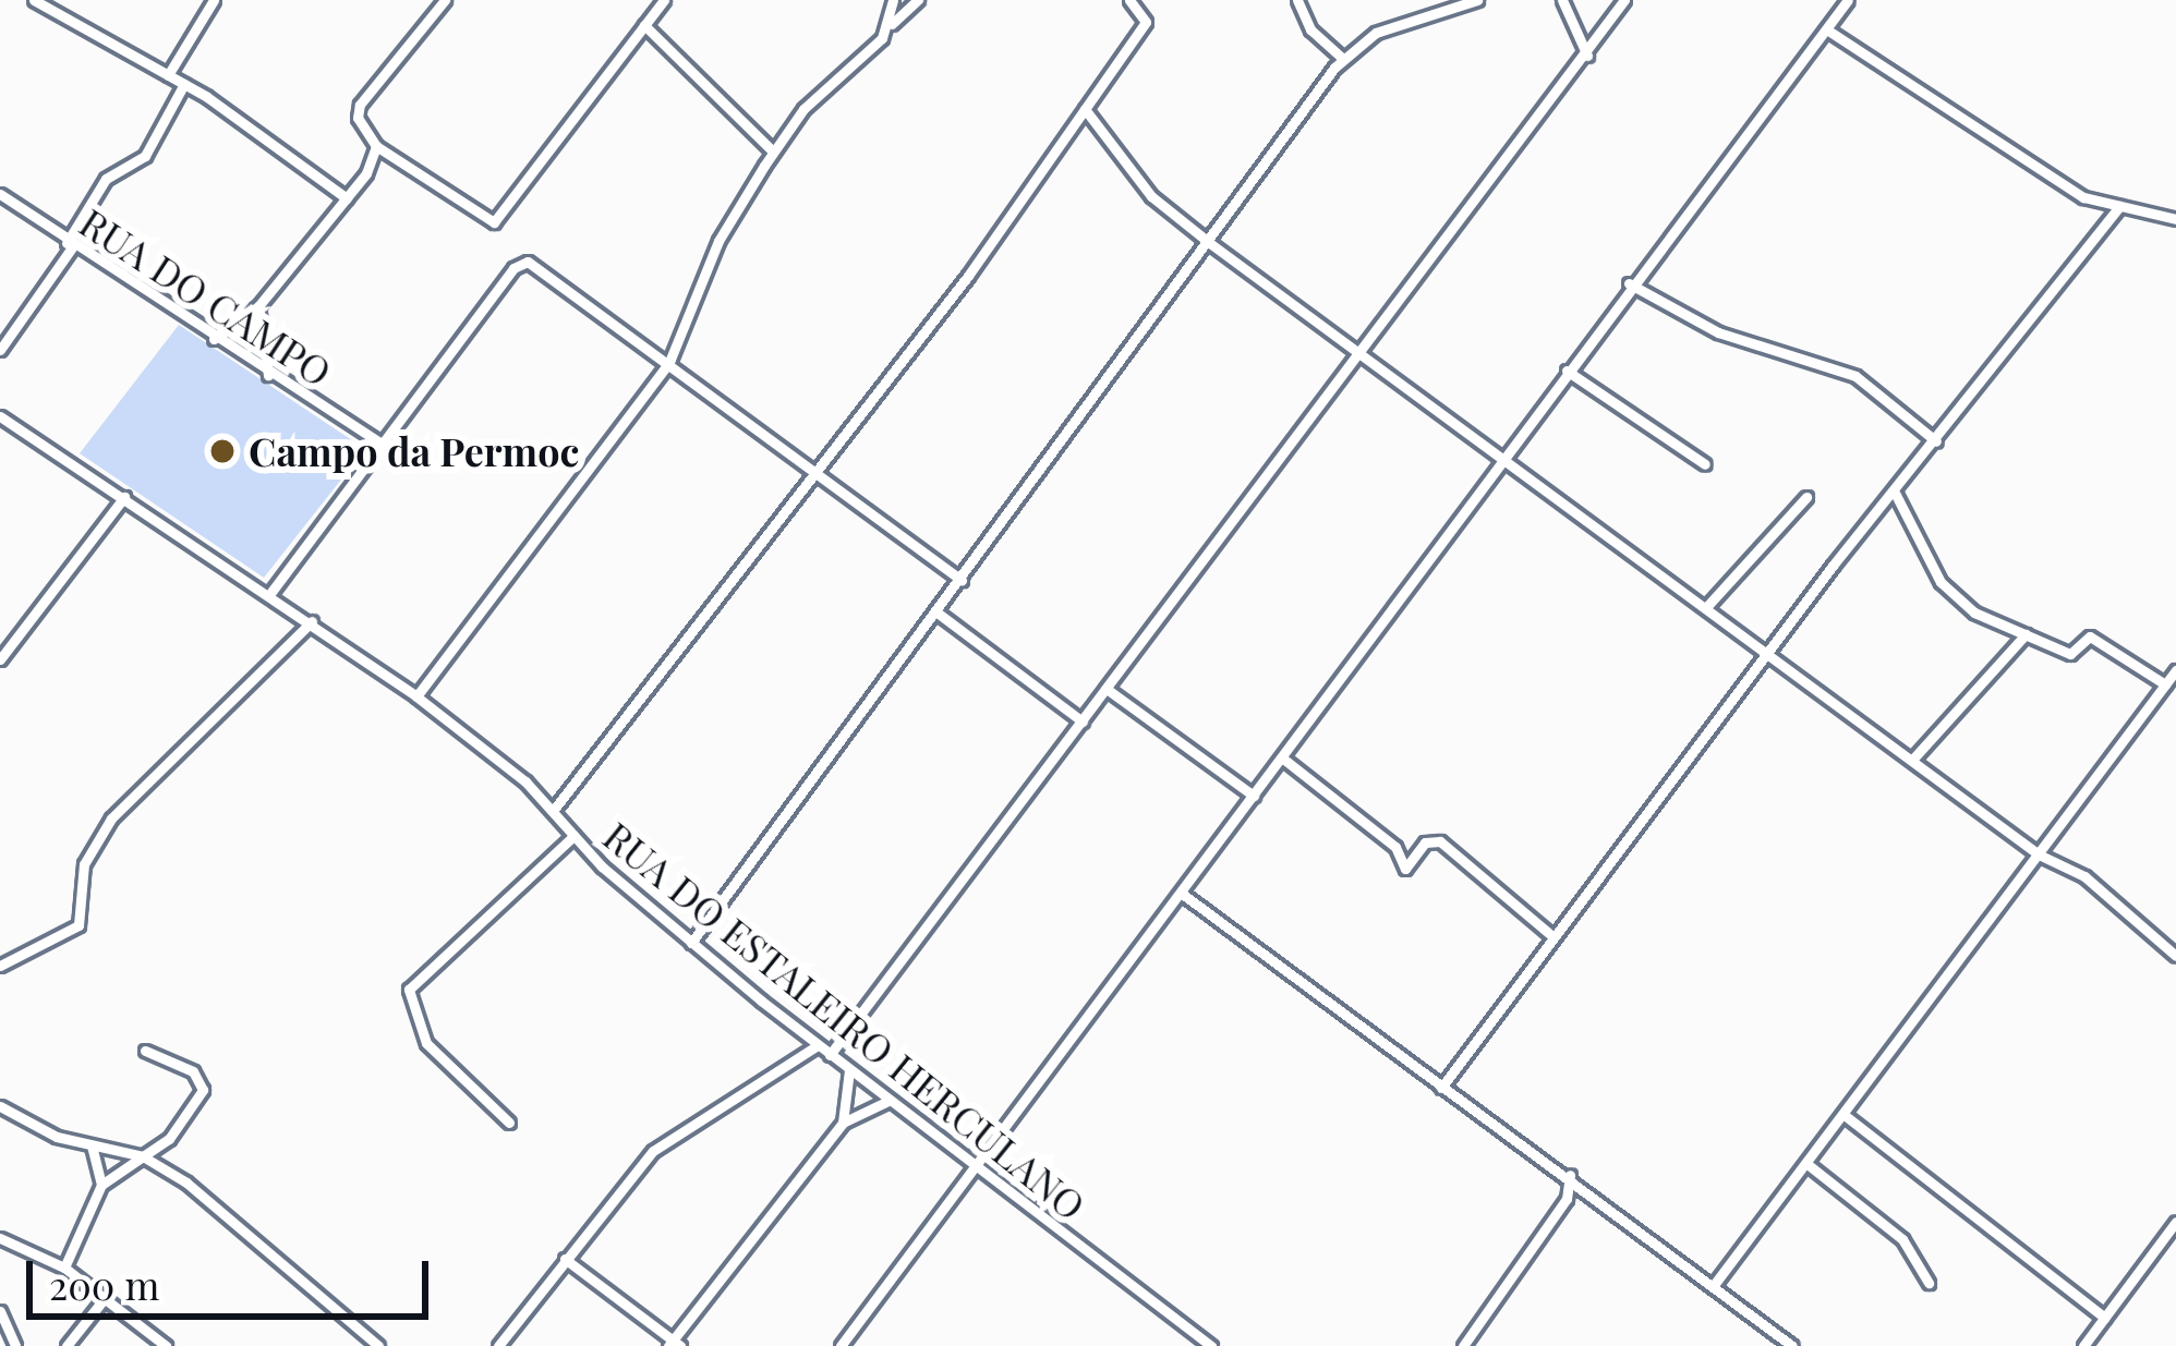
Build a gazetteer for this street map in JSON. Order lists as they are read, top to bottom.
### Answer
{
  "streets": {
    "street": ["RUA DO CAMPO", "RUA DO ESTALEIRO HERCULANO"]
  },
  "places": ["Campo da Permoc"],
  "scale_bar": "200 m"
}
